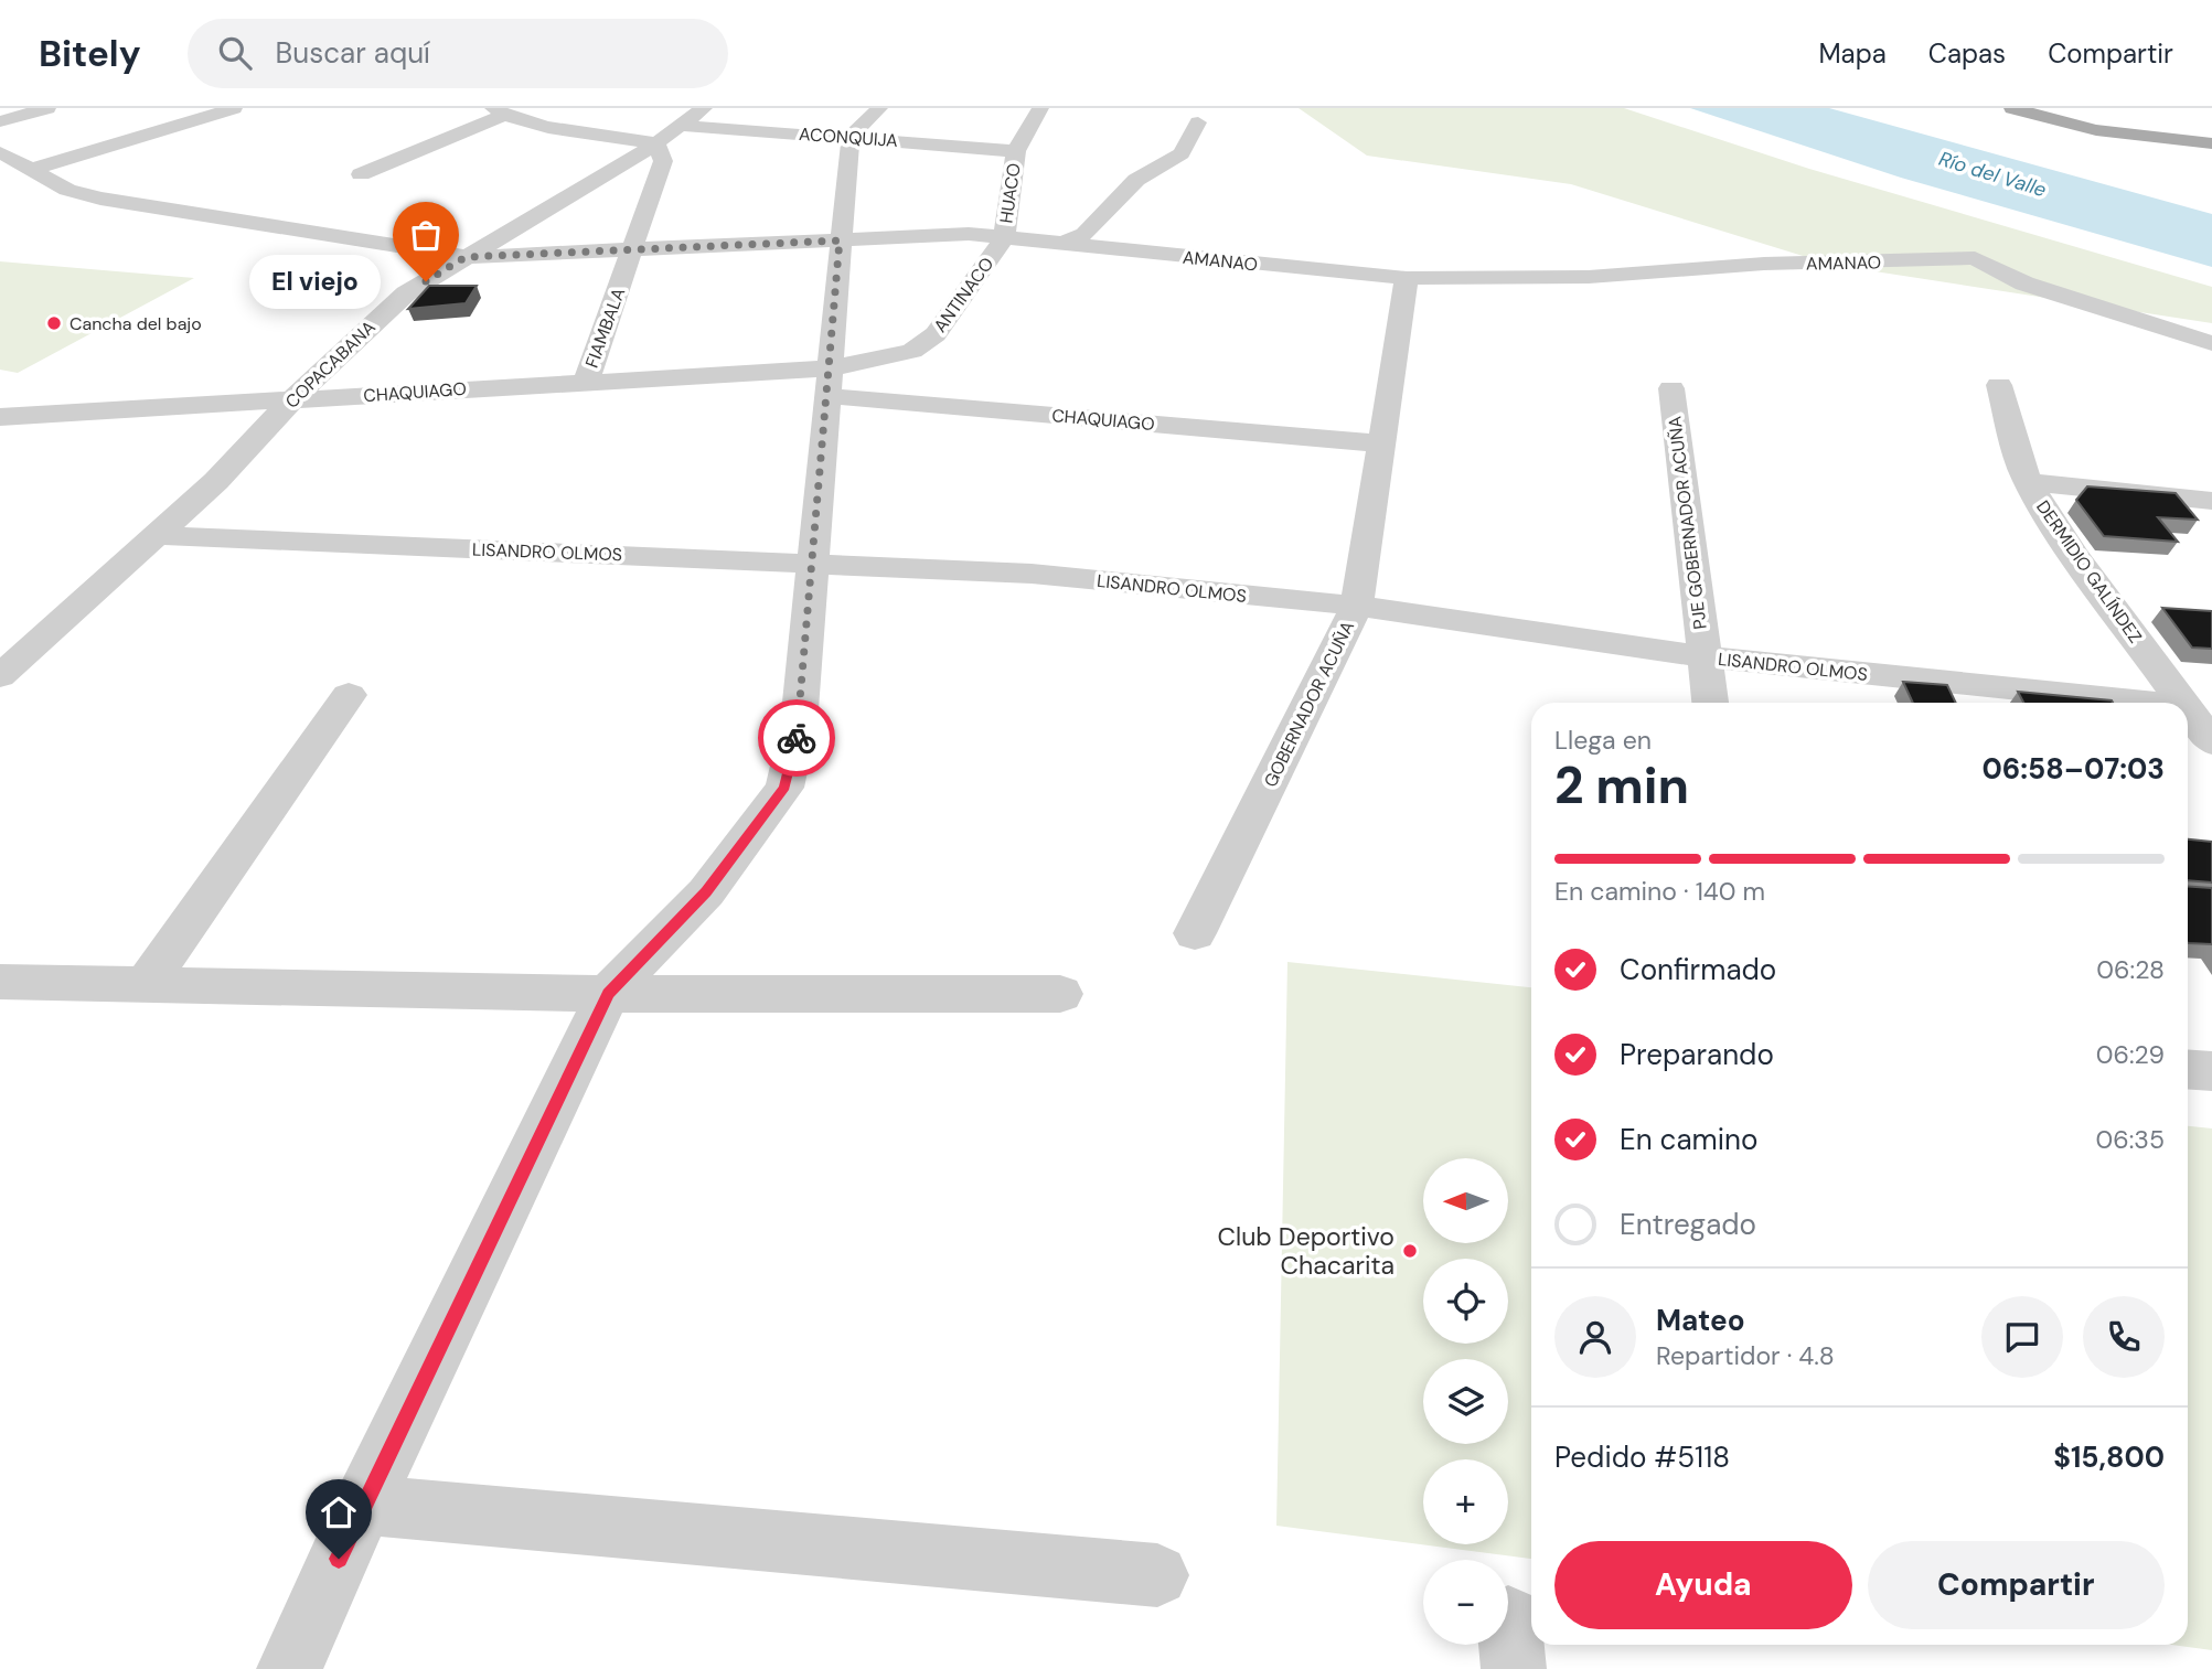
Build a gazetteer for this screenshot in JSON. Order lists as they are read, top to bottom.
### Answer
{
  "streets": {
    "street": [
      "ACONQUIJA",
      "HUACO",
      "AMANAO",
      "ANTINACO",
      "FIAMBALA",
      "COPACABANA",
      "CHAQUIAGO",
      "PJE GOBERNADOR ACUÑA",
      "LISANDRO OLMOS",
      "DERMIDIO GALÍNDEZ",
      "GOBERNADOR ACUÑA"
    ]
  },
  "crossings": [
    ["ACONQUIJA", "HUACO"],
    ["ACONQUIJA", "COPACABANA"],
    ["HUACO", "AMANAO"],
    ["HUACO", "ANTINACO"],
    ["AMANAO", "ANTINACO"],
    ["AMANAO", "FIAMBALA"],
    ["AMANAO", "COPACABANA"],
    ["AMANAO", "GOBERNADOR ACUÑA"],
    ["ANTINACO", "CHAQUIAGO"],
    ["FIAMBALA", "COPACABANA"],
    ["FIAMBALA", "CHAQUIAGO"],
    ["COPACABANA", "CHAQUIAGO"],
    ["COPACABANA", "LISANDRO OLMOS"],
    ["CHAQUIAGO", "GOBERNADOR ACUÑA"],
    ["PJE GOBERNADOR ACUÑA", "LISANDRO OLMOS"],
    ["LISANDRO OLMOS", "GOBERNADOR ACUÑA"]
  ],
  "water": ["Río del Valle"],
  "places": ["El viejo", "Cancha del bajo", "Club Deportivo Chacarita"],
  "north": "left",
  "page": {
    "header": "Bitely",
    "search": "Buscar aquí",
    "nav": ["Mapa", "Capas", "Compartir"],
    "bubble": "El viejo",
    "heading": ["2 min", "Llega en", "06:58–07:03"],
    "panel": [
      "Mateo",
      "Repartidor · 4.8",
      "Pedido #5118",
      "$15,800"
    ],
    "bar": "En camino · 140 m",
    "list": [
      ["Confirmado", "06:28"],
      ["Preparando", "06:29"],
      ["En camino", "06:35"],
      "Entregado"
    ],
    "map_buttons": ["+", "−"],
    "buttons": ["Ayuda", "Compartir"]
  }
}
